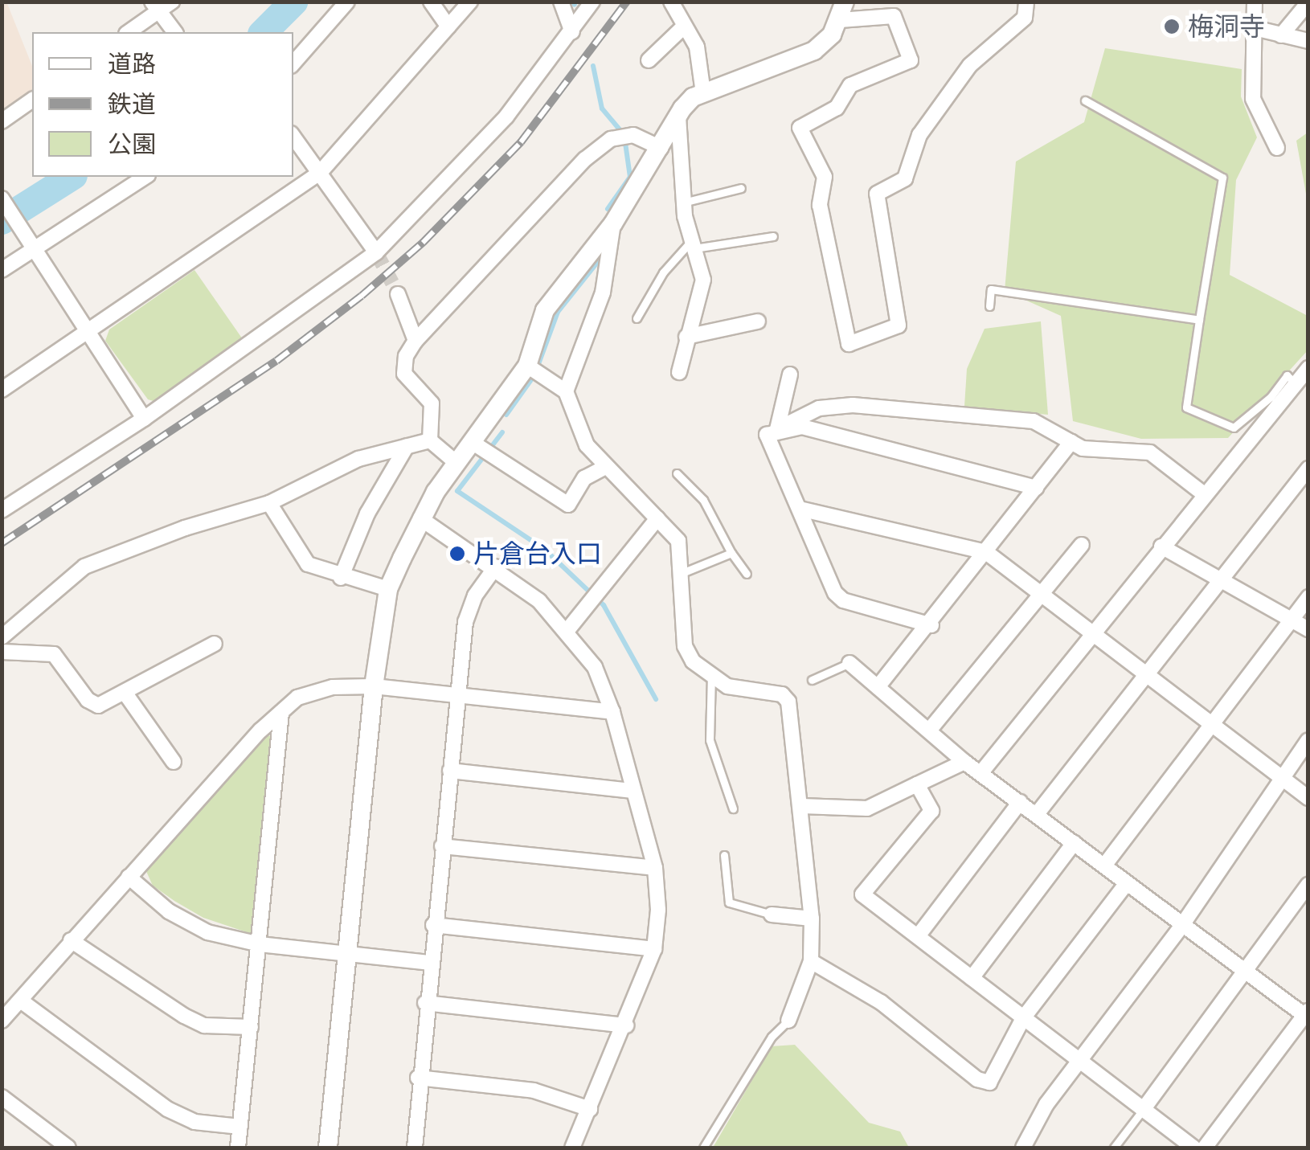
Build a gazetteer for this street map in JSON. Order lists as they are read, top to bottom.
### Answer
{
  "places": ["梅洞寺", "片倉台入口"],
  "legend": ["道路", "鉄道", "公園"]
}
